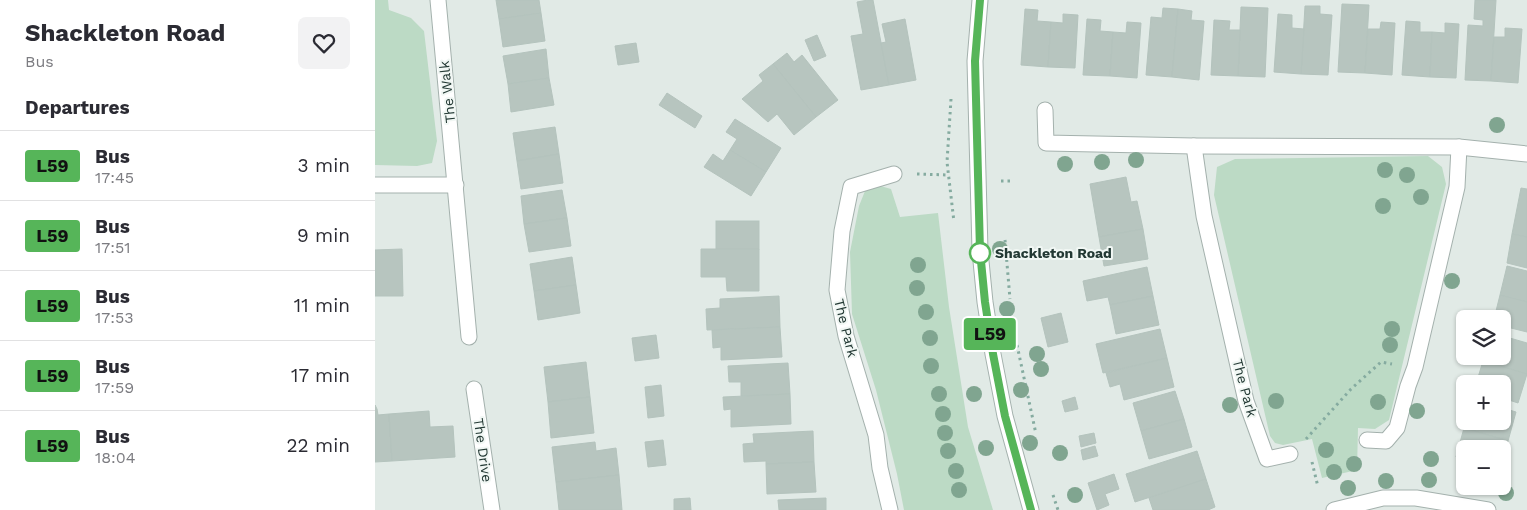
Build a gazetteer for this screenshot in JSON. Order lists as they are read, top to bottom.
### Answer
{
  "streets": {
    "street": ["The Walk", "The Park", "The Drive"]
  },
  "places": ["Shackleton Road"],
  "lines": ["bus line L59"],
  "page": {
    "heading": [
      ["Shackleton Road", "Bus"],
      "Departures"
    ],
    "on_map": "L59",
    "list": [
      {
        "mark": "L59",
        "name": "Bus",
        "note": "17:45",
        "value": "3 min"
      },
      {
        "mark": "L59",
        "name": "Bus",
        "note": "17:51",
        "value": "9 min"
      },
      {
        "mark": "L59",
        "name": "Bus",
        "note": "17:53",
        "value": "11 min"
      },
      {
        "mark": "L59",
        "name": "Bus",
        "note": "17:59",
        "value": "17 min"
      },
      {
        "mark": "L59",
        "name": "Bus",
        "note": "18:04",
        "value": "22 min"
      }
    ],
    "map_buttons": ["+", "−"]
  }
}
